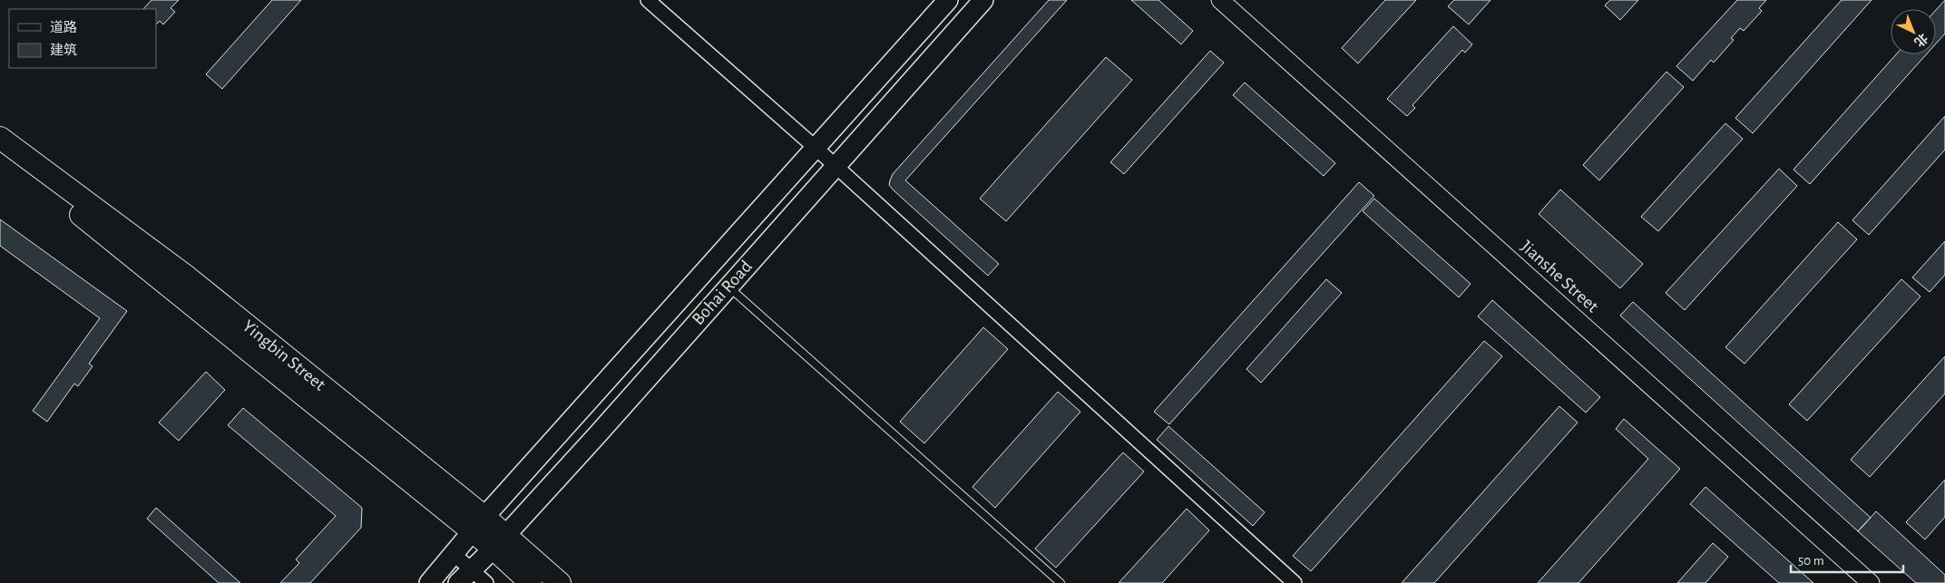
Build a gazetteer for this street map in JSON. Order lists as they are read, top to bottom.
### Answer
{
  "streets": {
    "main road": ["Bohai Road", "Yingbin Street"],
    "street": ["Jianshe Street"]
  },
  "crossings": [
    ["Bohai Road", "Yingbin Street"]
  ],
  "legend": ["道路", "建筑"],
  "scale_bar": "50 m",
  "north": "bottom right"
}
